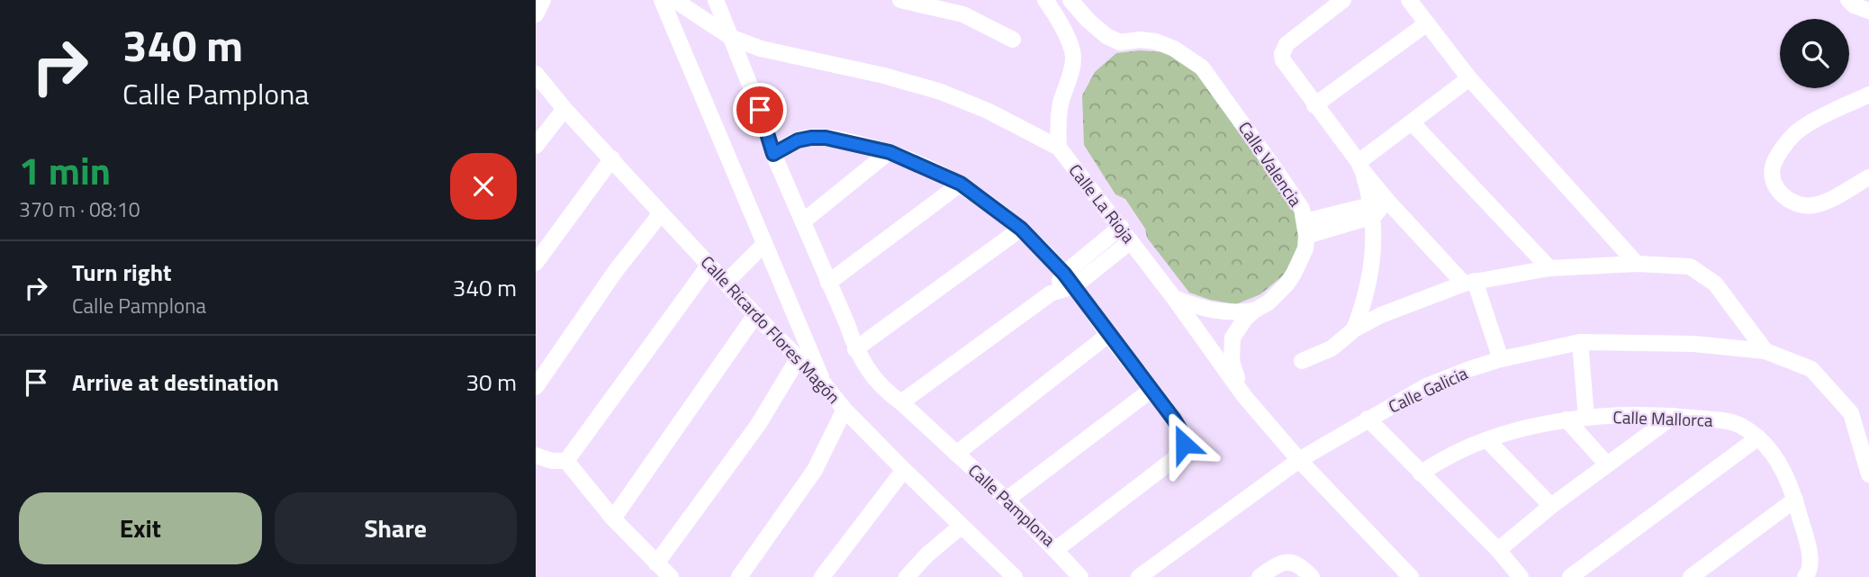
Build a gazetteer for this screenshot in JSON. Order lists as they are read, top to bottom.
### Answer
{
  "streets": {
    "street": [
      "Calle Valencia",
      "Calle La Rioja",
      "Calle Ricardo Flores Magón",
      "Calle Galicia",
      "Calle Mallorca",
      "Calle Pamplona"
    ]
  },
  "crossings": [
    ["Calle La Rioja", "Calle Galicia"],
    ["Calle La Rioja", "Calle Pamplona"]
  ],
  "page": {
    "turn": ["340 m", "Calle Pamplona"],
    "heading": ["1 min", "370 m · 08:10"],
    "list": [
      {
        "name": "Turn right",
        "note": "Calle Pamplona",
        "value": "340 m"
      },
      {
        "name": "Arrive at destination",
        "value": "30 m"
      }
    ],
    "buttons": ["Exit", "Share"]
  }
}
